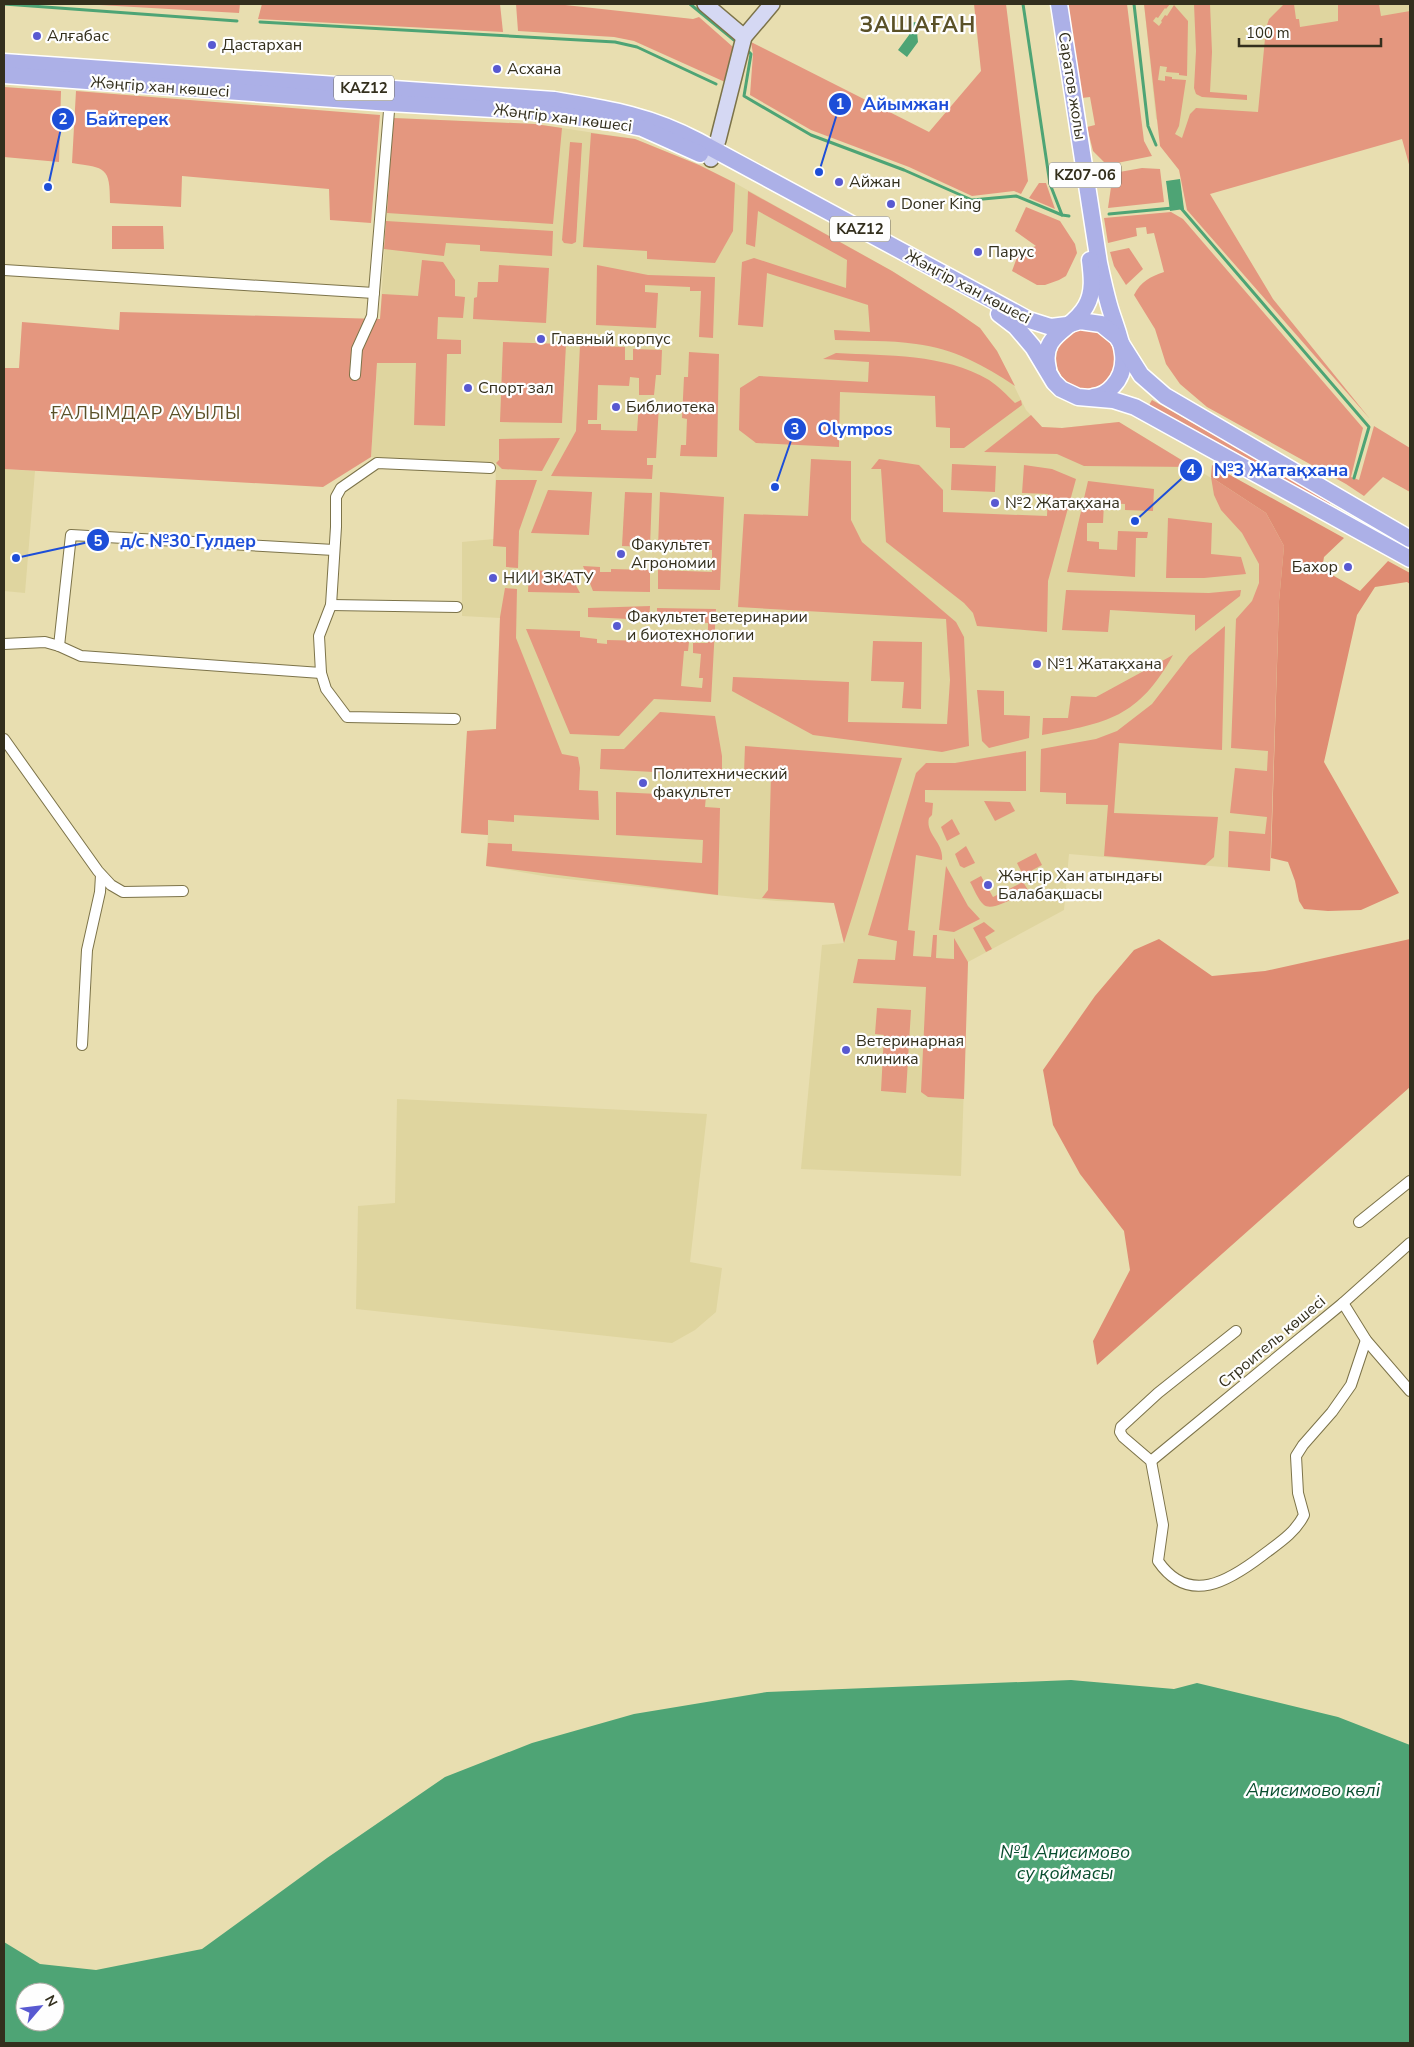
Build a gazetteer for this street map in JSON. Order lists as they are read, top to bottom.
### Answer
{
  "streets": {
    "main road": [
      "Саратов жолы",
      "Жәңгір хан көшесі",
      "KAZ12",
      "KZ07-06"
    ],
    "street": ["Строитель көшесі"]
  },
  "crossings": [
    ["Саратов жолы", "Жәңгір хан көшесі"]
  ],
  "districts": ["ЗАШАҒАН", "ҒАЛЫМДАР АУЫЛЫ"],
  "water": ["Анисимово көлі", "№1 Анисимово су қоймасы"],
  "places": [
    "Алғабас",
    "Дастархан",
    "Асхана",
    "Айымжан",
    "Айжан",
    "Байтерек",
    "Doner King",
    "Парус",
    "Главный корпус",
    "Спорт зал",
    "Библиотека",
    "Olympos",
    "№2 Жатақхана",
    "№3 Жатақхана",
    "Факультет Агрономии",
    "д/с №30 Гулдер",
    "Бахор",
    "НИИ ЗКАТУ",
    "Факультет ветеринарии и биотехнологии",
    "№1 Жатақхана",
    "Политехнический факультет",
    "Жәңгір Хан атындағы Балабақшасы",
    "Ветеринарная клиника"
  ],
  "scale_bar": "100 m",
  "north": "top right"
}
